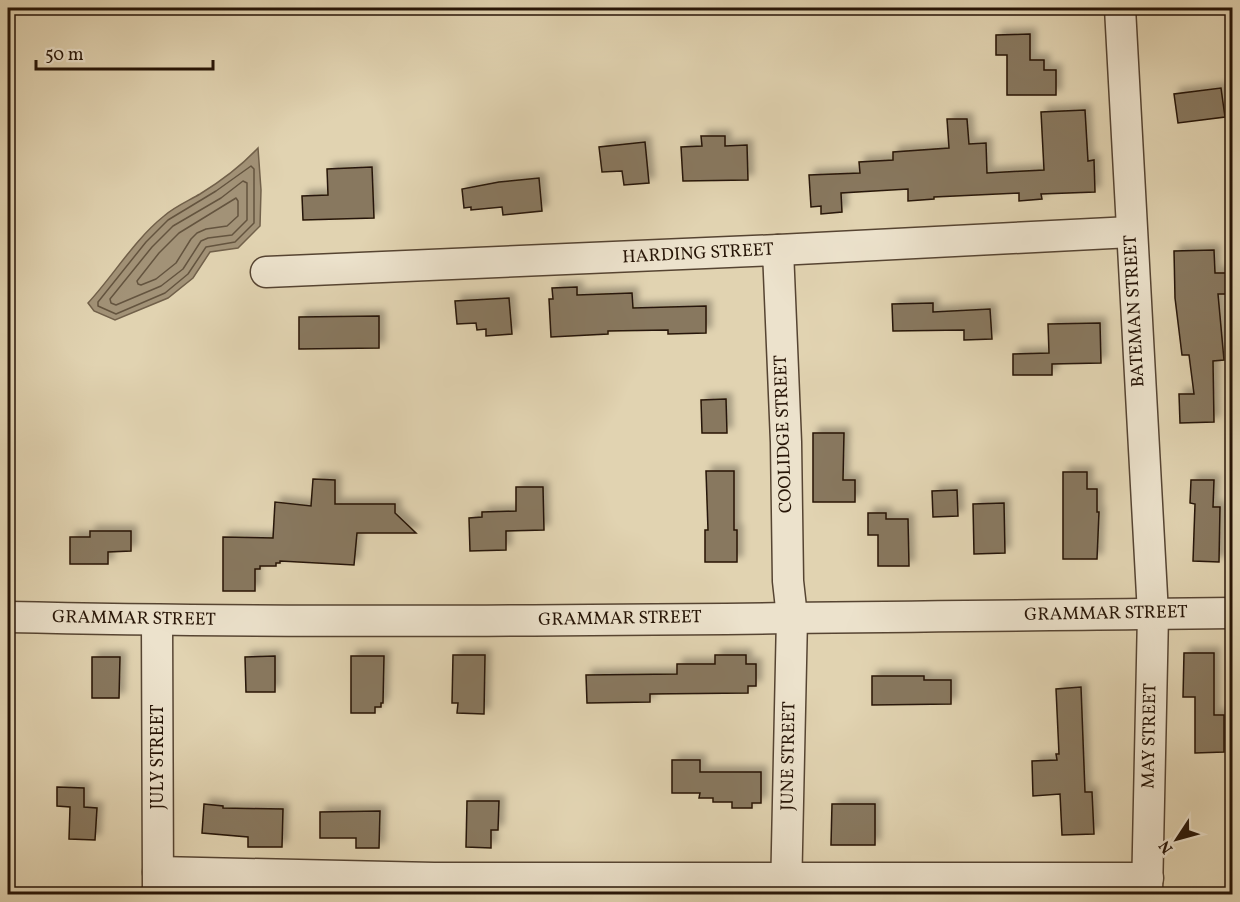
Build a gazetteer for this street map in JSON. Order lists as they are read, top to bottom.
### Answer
{
  "streets": {
    "street": [
      "HARDING STREET",
      "BATEMAN STREET",
      "COOLIDGE STREET",
      "GRAMMAR STREET",
      "MAY STREET",
      "JUNE STREET",
      "JULY STREET"
    ]
  },
  "crossings": [
    ["HARDING STREET", "BATEMAN STREET"],
    ["HARDING STREET", "COOLIDGE STREET"],
    ["BATEMAN STREET", "GRAMMAR STREET"],
    ["BATEMAN STREET", "MAY STREET"],
    ["COOLIDGE STREET", "GRAMMAR STREET"],
    ["COOLIDGE STREET", "JUNE STREET"],
    ["GRAMMAR STREET", "MAY STREET"],
    ["GRAMMAR STREET", "JUNE STREET"],
    ["GRAMMAR STREET", "JULY STREET"]
  ],
  "scale_bar": "50 m",
  "north": "bottom left"
}
